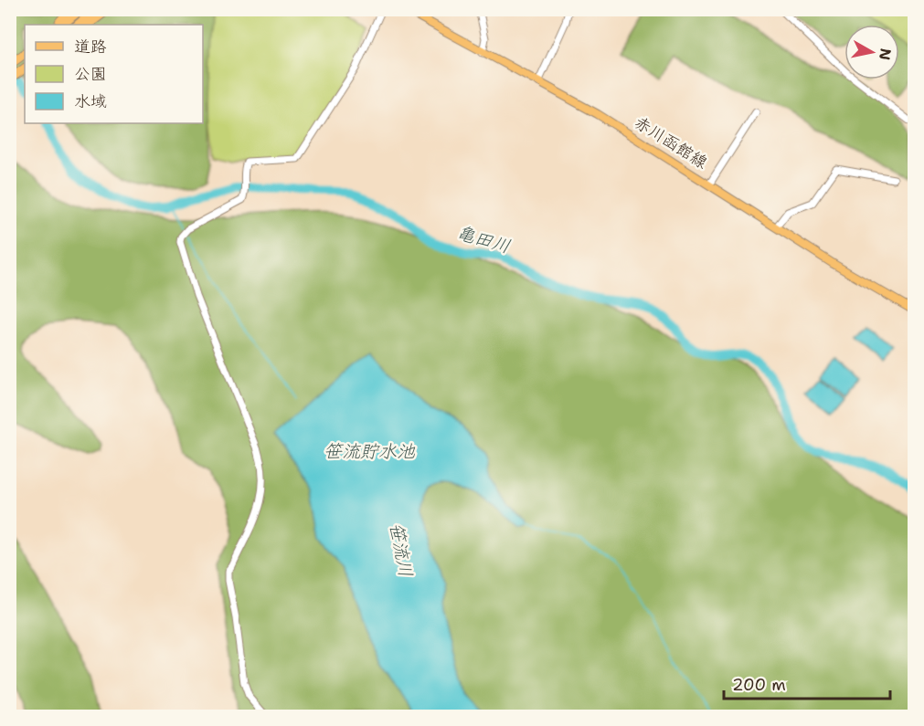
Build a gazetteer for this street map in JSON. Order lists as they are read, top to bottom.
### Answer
{
  "streets": {
    "main road": ["赤川函館線"]
  },
  "water": ["亀田川", "笹流貯水池", "笹流川"],
  "legend": ["道路", "公園", "水域"],
  "scale_bar": "200 m",
  "north": "right"
}
